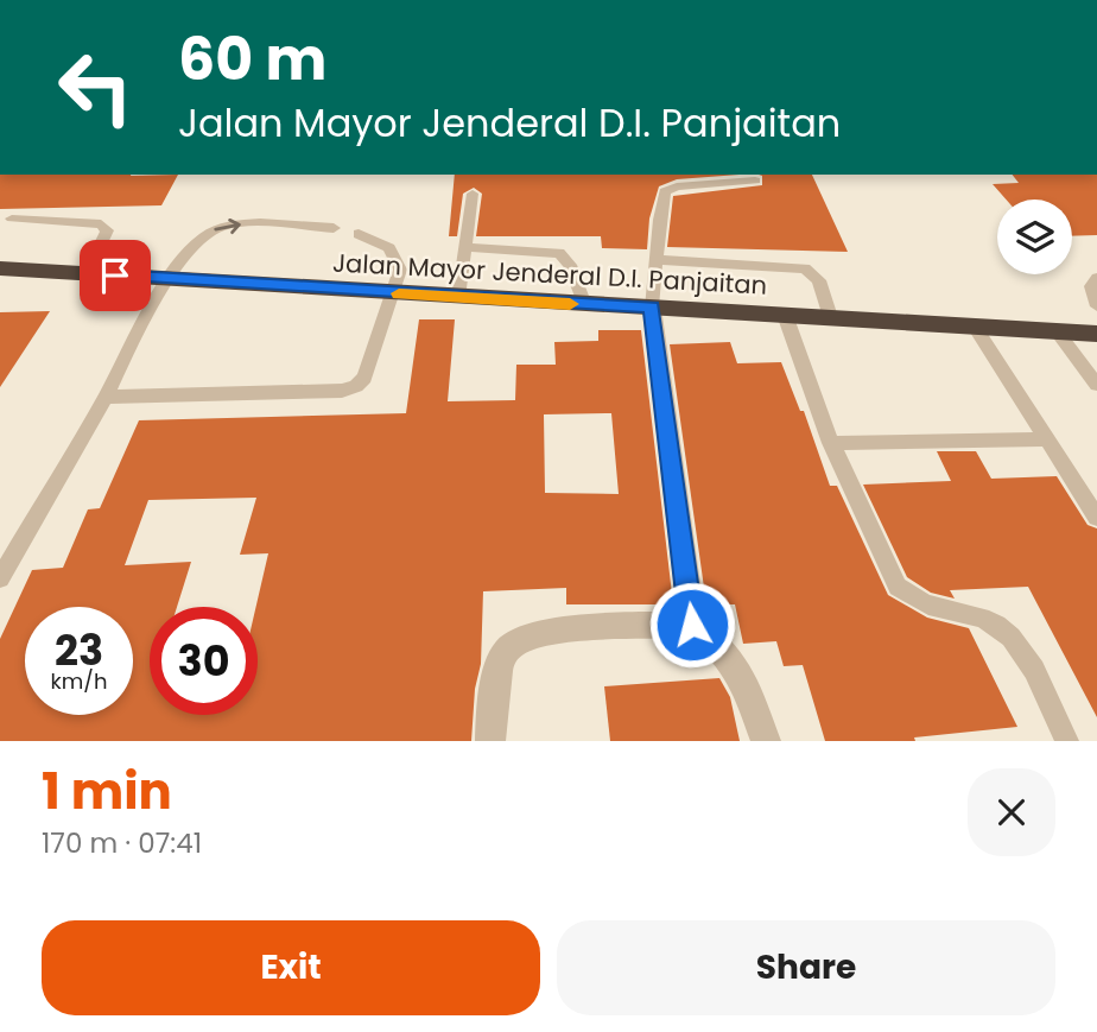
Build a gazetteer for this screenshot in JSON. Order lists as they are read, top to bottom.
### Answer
{
  "streets": {
    "highway": ["Jalan Mayor Jenderal D.I. Panjaitan"]
  },
  "page": {
    "turn": ["60 m", "Jalan Mayor Jenderal D.I. Panjaitan"],
    "speed": "23 km/h",
    "limit": "30",
    "heading": ["1 min", "170 m · 07:41"],
    "buttons": ["Exit", "Share"]
  }
}
